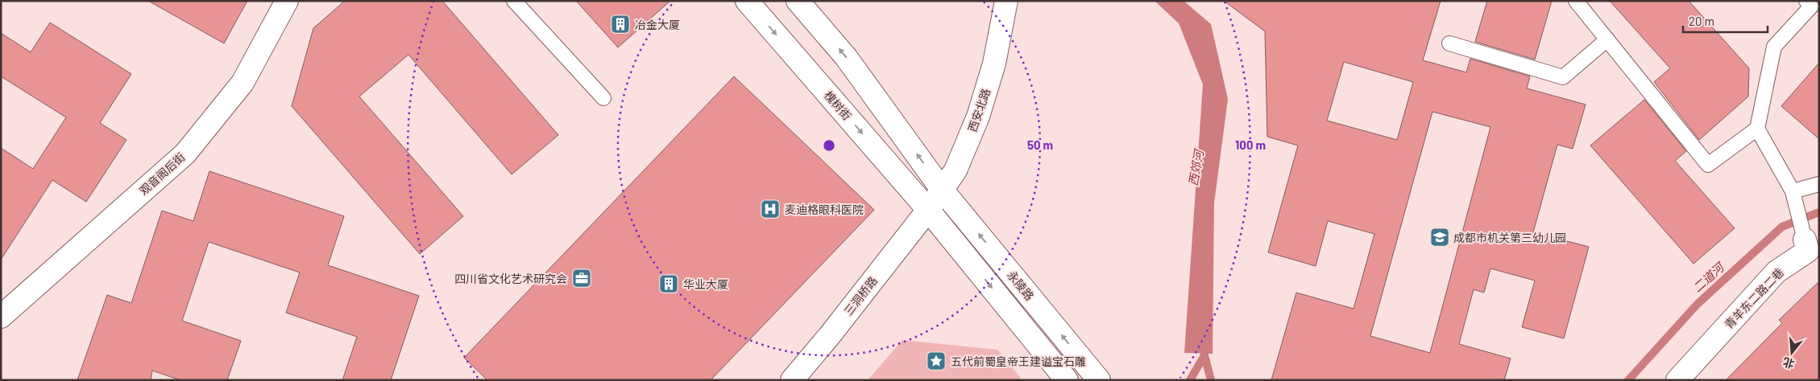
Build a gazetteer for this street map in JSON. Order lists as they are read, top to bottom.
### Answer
{
  "streets": {
    "street": [
      "槐树街",
      "西安北路",
      "观音阁后街",
      "永陵路",
      "三洞桥路",
      "青羊东二路二巷"
    ]
  },
  "crossings": [
    ["槐树街", "西安北路"],
    ["槐树街", "三洞桥路"],
    ["西安北路", "永陵路"],
    ["西安北路", "三洞桥路"]
  ],
  "water": ["西郊河", "二道河"],
  "places": {
    "building": ["冶金大厦", "华业大厦"],
    "hospital": ["麦迪格眼科医院"],
    "school or university": ["成都市机关第三幼儿园"],
    "office": ["四川省文化艺术研究会"],
    "place": ["五代前蜀皇帝王建谥宝石雕"]
  },
  "scale_bar": "20 m",
  "north": "bottom",
  "rings": ["50 m", "100 m"]
}
